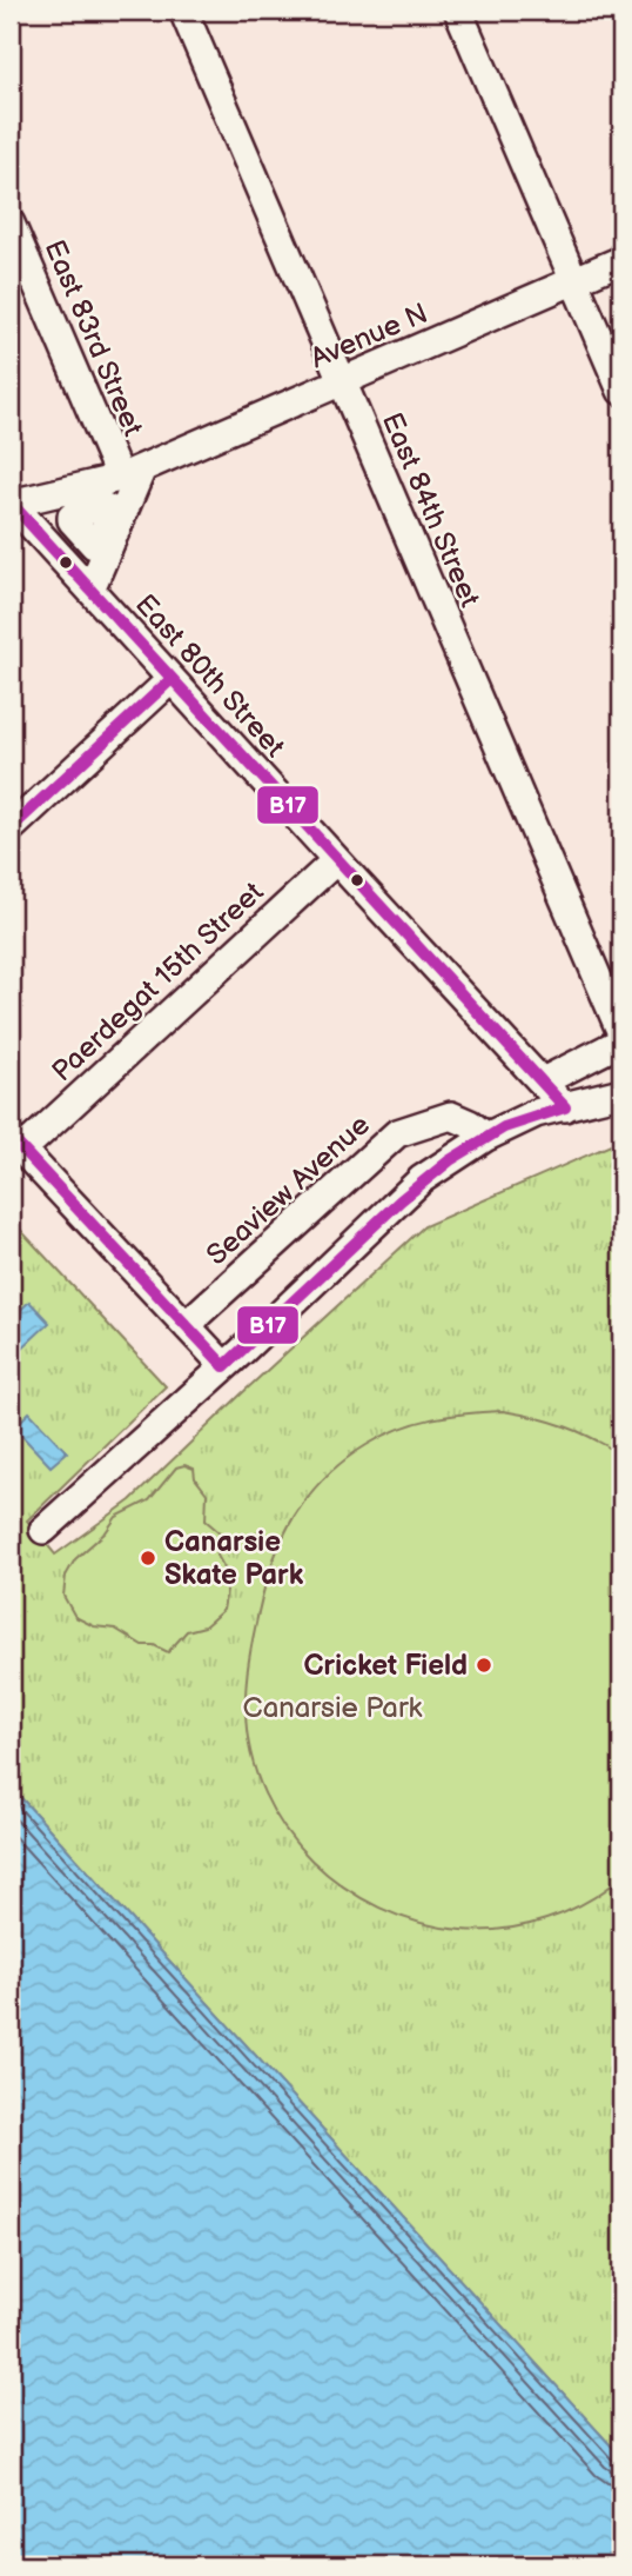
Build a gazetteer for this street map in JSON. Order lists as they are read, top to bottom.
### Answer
{
  "streets": {
    "street": [
      "Avenue N",
      "East 83rd Street",
      "East 84th Street",
      "East 80th Street",
      "Paerdegat 15th Street",
      "Seaview Avenue"
    ]
  },
  "crossings": [
    ["Avenue N", "East 83rd Street"],
    ["Avenue N", "East 84th Street"],
    ["Avenue N", "East 80th Street"],
    ["East 80th Street", "Paerdegat 15th Street"]
  ],
  "parks": ["Canarsie Park"],
  "places": ["Canarsie Skate Park", "Cricket Field"],
  "lines": ["transit line B17"]
}
